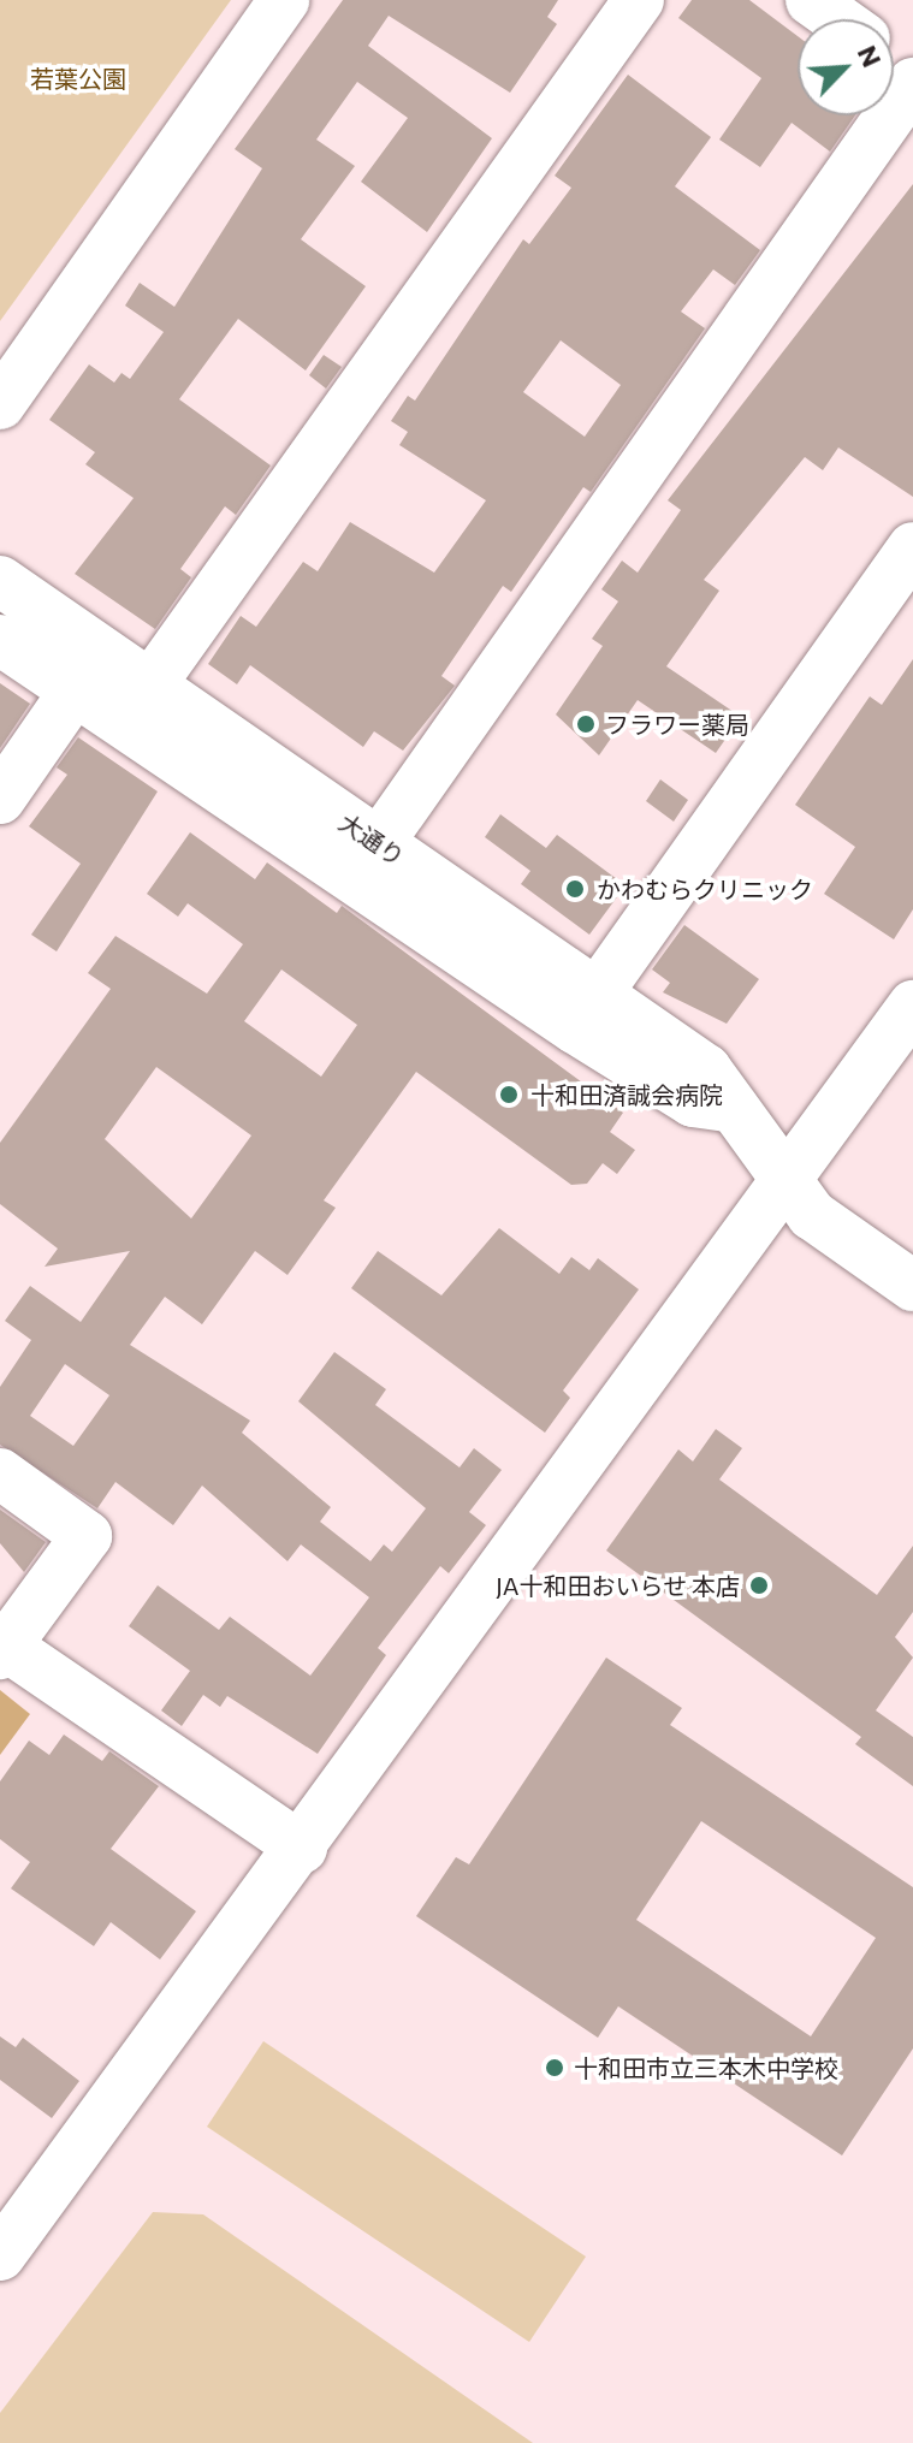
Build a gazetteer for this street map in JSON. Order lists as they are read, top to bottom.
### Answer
{
  "streets": {
    "street": ["大通り"]
  },
  "parks": ["若葉公園"],
  "places": [
    "フラワー薬局",
    "かわむらクリニック",
    "十和田済誠会病院",
    "JA十和田おいらせ 本店",
    "十和田市立三本木中学校"
  ],
  "north": "top right"
}
